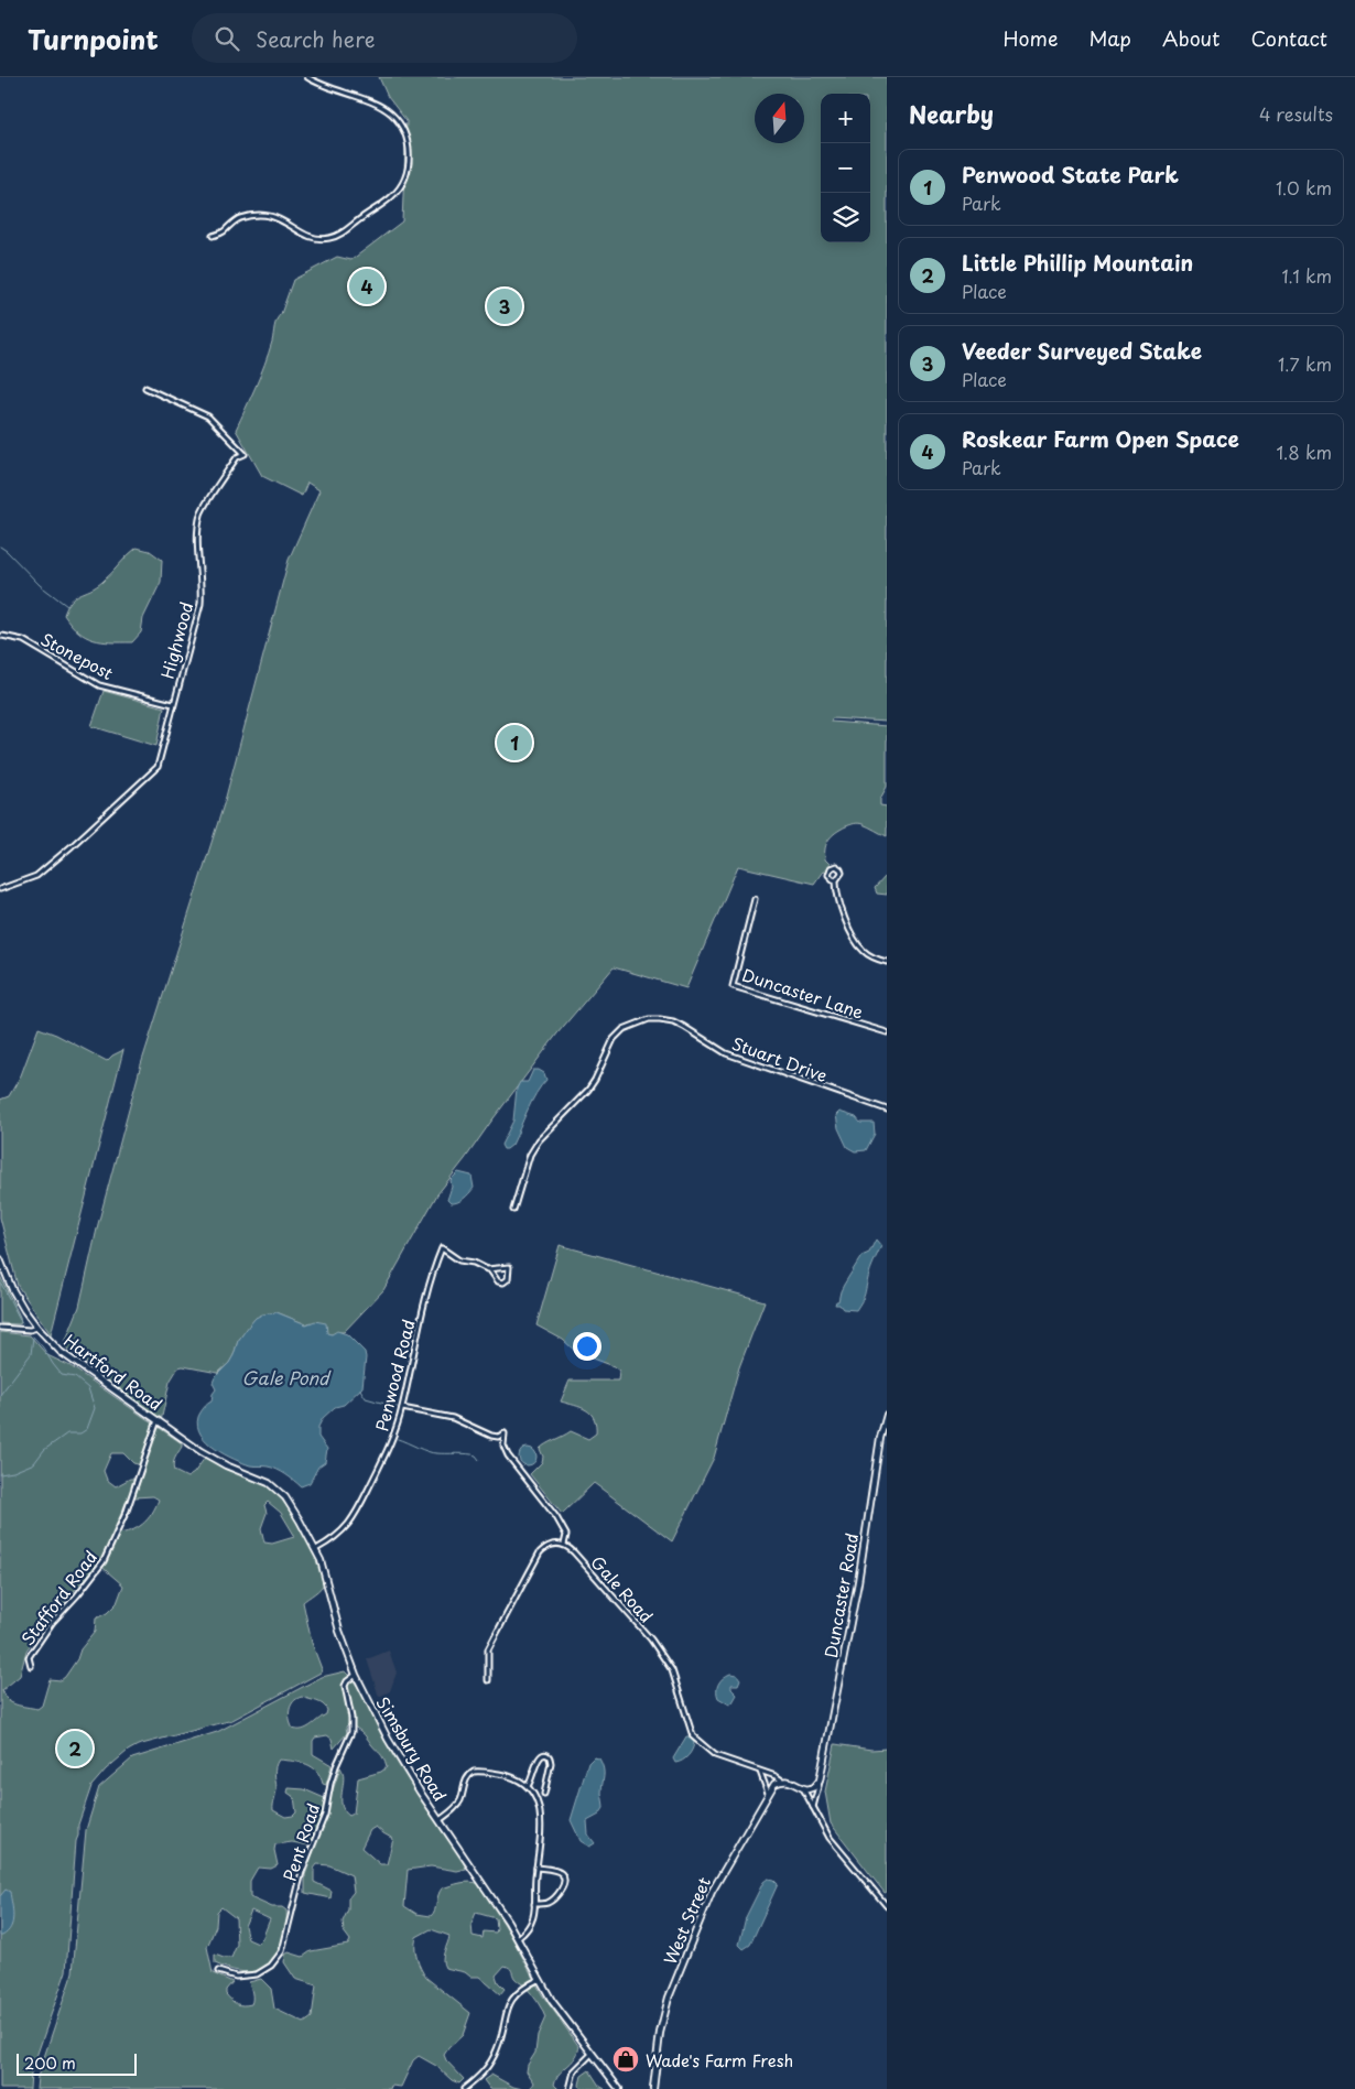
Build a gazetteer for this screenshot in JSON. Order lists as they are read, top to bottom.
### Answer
{
  "streets": {
    "main road": [
      "Hartford Road",
      "Duncaster Road",
      "Simsbury Road",
      "West Street"
    ],
    "street": [
      "Highwood",
      "Stonepost",
      "Duncaster Lane",
      "Stuart Drive",
      "Penwood Road",
      "Gale Road",
      "Stafford Road",
      "Pent Road"
    ]
  },
  "crossings": [
    ["Highwood", "Stonepost"],
    ["Hartford Road", "Stafford Road"],
    ["Hartford Road", "Simsbury Road"],
    ["Penwood Road", "Simsbury Road"],
    ["Gale Road", "West Street"],
    ["Simsbury Road", "Pent Road"]
  ],
  "water": ["Gale Pond"],
  "places": {
    "shop": ["Wade's Farm Fresh"]
  },
  "scale_bar": "200 m",
  "north": "top",
  "page": {
    "header": "Turnpoint",
    "search": "Search here",
    "nav": [
      "Home",
      "Map",
      "About",
      "Contact"
    ],
    "heading": ["Nearby", "4 results"],
    "map_buttons": ["+", "−"],
    "list": [
      {
        "mark": "1",
        "name": "Penwood State Park",
        "note": "Park",
        "value": "1.0 km"
      },
      {
        "mark": "2",
        "name": "Little Phillip Mountain",
        "note": "Place",
        "value": "1.1 km"
      },
      {
        "mark": "3",
        "name": "Veeder Surveyed Stake",
        "note": "Place",
        "value": "1.7 km"
      },
      {
        "mark": "4",
        "name": "Roskear Farm Open Space",
        "note": "Park",
        "value": "1.8 km"
      }
    ],
    "pins": [
      "4",
      "3",
      "1",
      "2"
    ],
    "scale": "200 m"
  }
}
